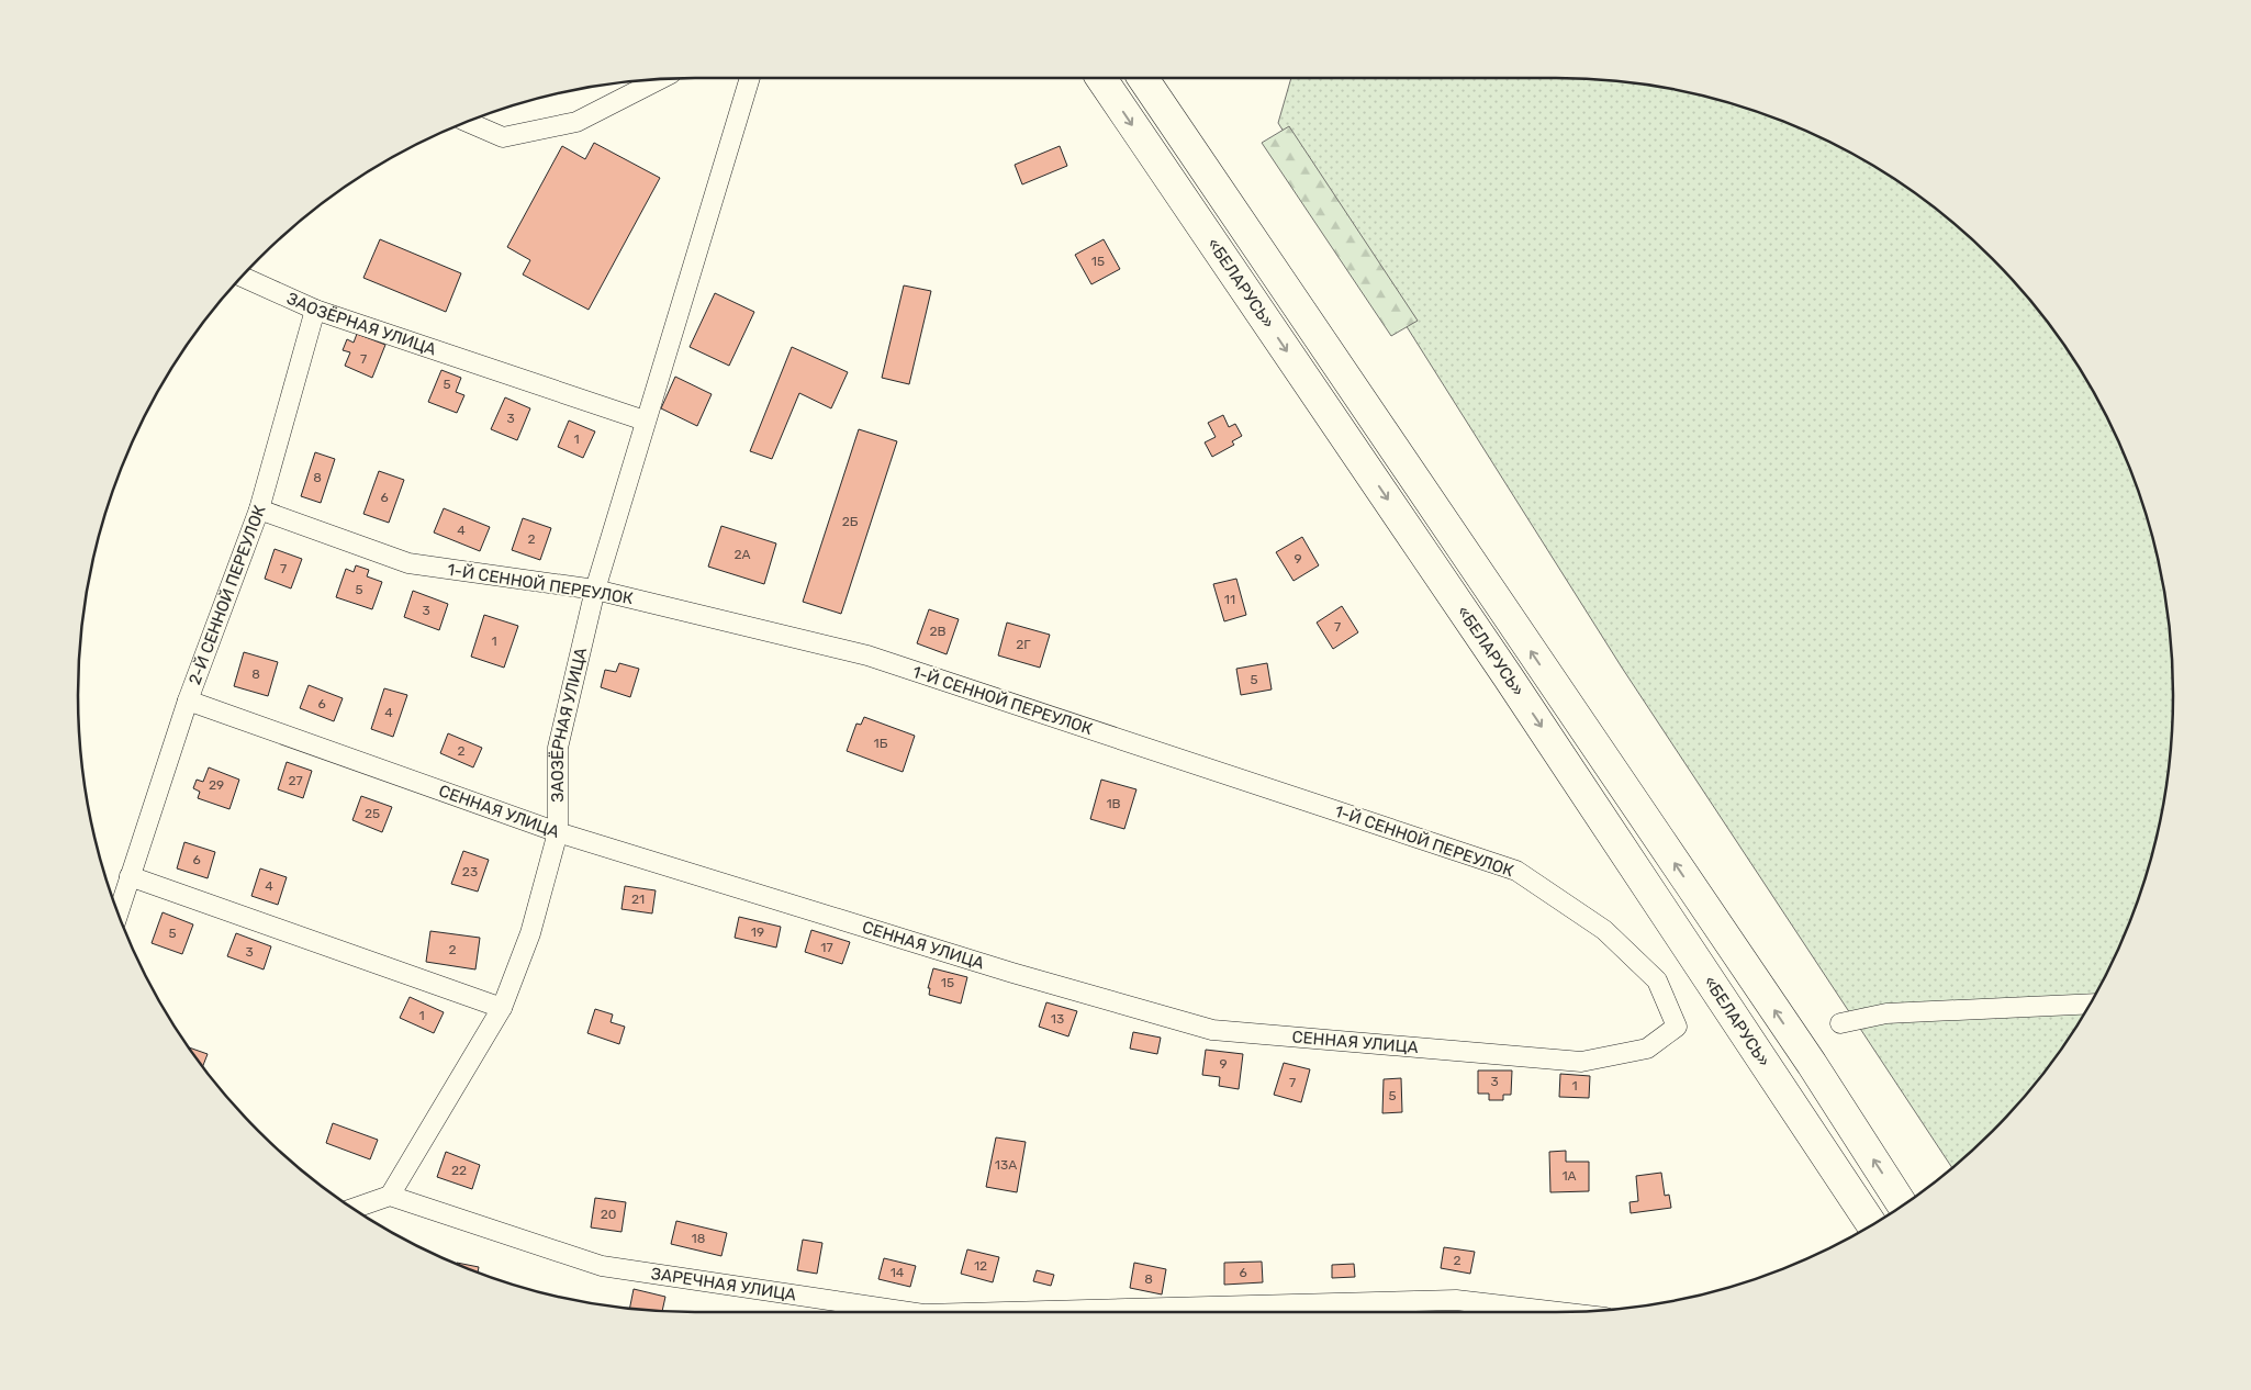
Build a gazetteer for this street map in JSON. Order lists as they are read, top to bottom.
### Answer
{
  "streets": {
    "highway": ["«БЕЛАРУСЬ»"],
    "street": [
      "ЗАОЗЁРНАЯ УЛИЦА",
      "1-Й СЕННОЙ ПЕРЕУЛОК",
      "2-Й СЕННОЙ ПЕРЕУЛОК",
      "СЕННАЯ УЛИЦА",
      "ЗАРЕЧНАЯ УЛИЦА"
    ]
  },
  "crossings": [
    ["ЗАОЗЁРНАЯ УЛИЦА", "1-Й СЕННОЙ ПЕРЕУЛОК"],
    ["ЗАОЗЁРНАЯ УЛИЦА", "2-Й СЕННОЙ ПЕРЕУЛОК"],
    ["ЗАОЗЁРНАЯ УЛИЦА", "СЕННАЯ УЛИЦА"],
    ["ЗАОЗЁРНАЯ УЛИЦА", "ЗАРЕЧНАЯ УЛИЦА"],
    ["1-Й СЕННОЙ ПЕРЕУЛОК", "2-Й СЕННОЙ ПЕРЕУЛОК"],
    ["1-Й СЕННОЙ ПЕРЕУЛОК", "СЕННАЯ УЛИЦА"],
    ["2-Й СЕННОЙ ПЕРЕУЛОК", "СЕННАЯ УЛИЦА"]
  ],
  "house_numbers": [
    "15",
    "7",
    "5",
    "3",
    "1",
    "8",
    "6",
    "2Б",
    "4",
    "2",
    "2А",
    "9",
    "7",
    "5",
    "11",
    "3",
    "7",
    "2В",
    "1",
    "2Г",
    "8",
    "5",
    "6",
    "4",
    "1Б",
    "2",
    "27",
    "29",
    "1В",
    "25",
    "6",
    "23",
    "4",
    "21",
    "19",
    "5",
    "17",
    "2",
    "3",
    "15",
    "1",
    "13",
    "9",
    "3",
    "7",
    "1",
    "5",
    "13А",
    "22",
    "1А",
    "20",
    "18",
    "2",
    "12",
    "14",
    "6",
    "8"
  ]
}
